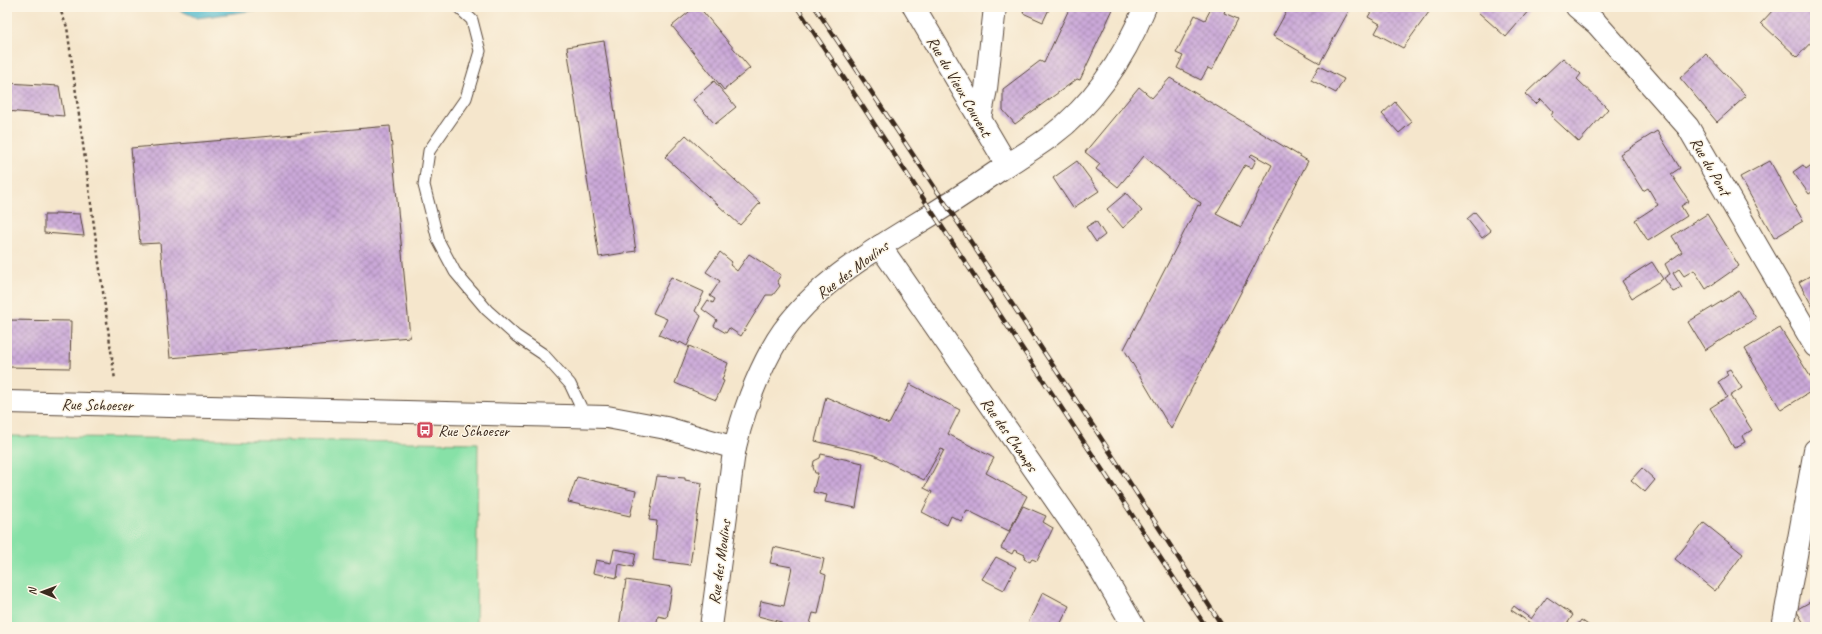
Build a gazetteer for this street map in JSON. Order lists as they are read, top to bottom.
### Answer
{
  "streets": {
    "street": [
      "Rue du Vieux Couvent",
      "Rue du Pont",
      "Rue des Moulins",
      "Rue Schoeser",
      "Rue des Champs"
    ]
  },
  "crossings": [
    ["Rue du Vieux Couvent", "Rue des Moulins"],
    ["Rue des Moulins", "Rue Schoeser"],
    ["Rue des Moulins", "Rue des Champs"]
  ],
  "places": {
    "bus stop": ["Rue Schoeser"]
  },
  "north": "left"
}
